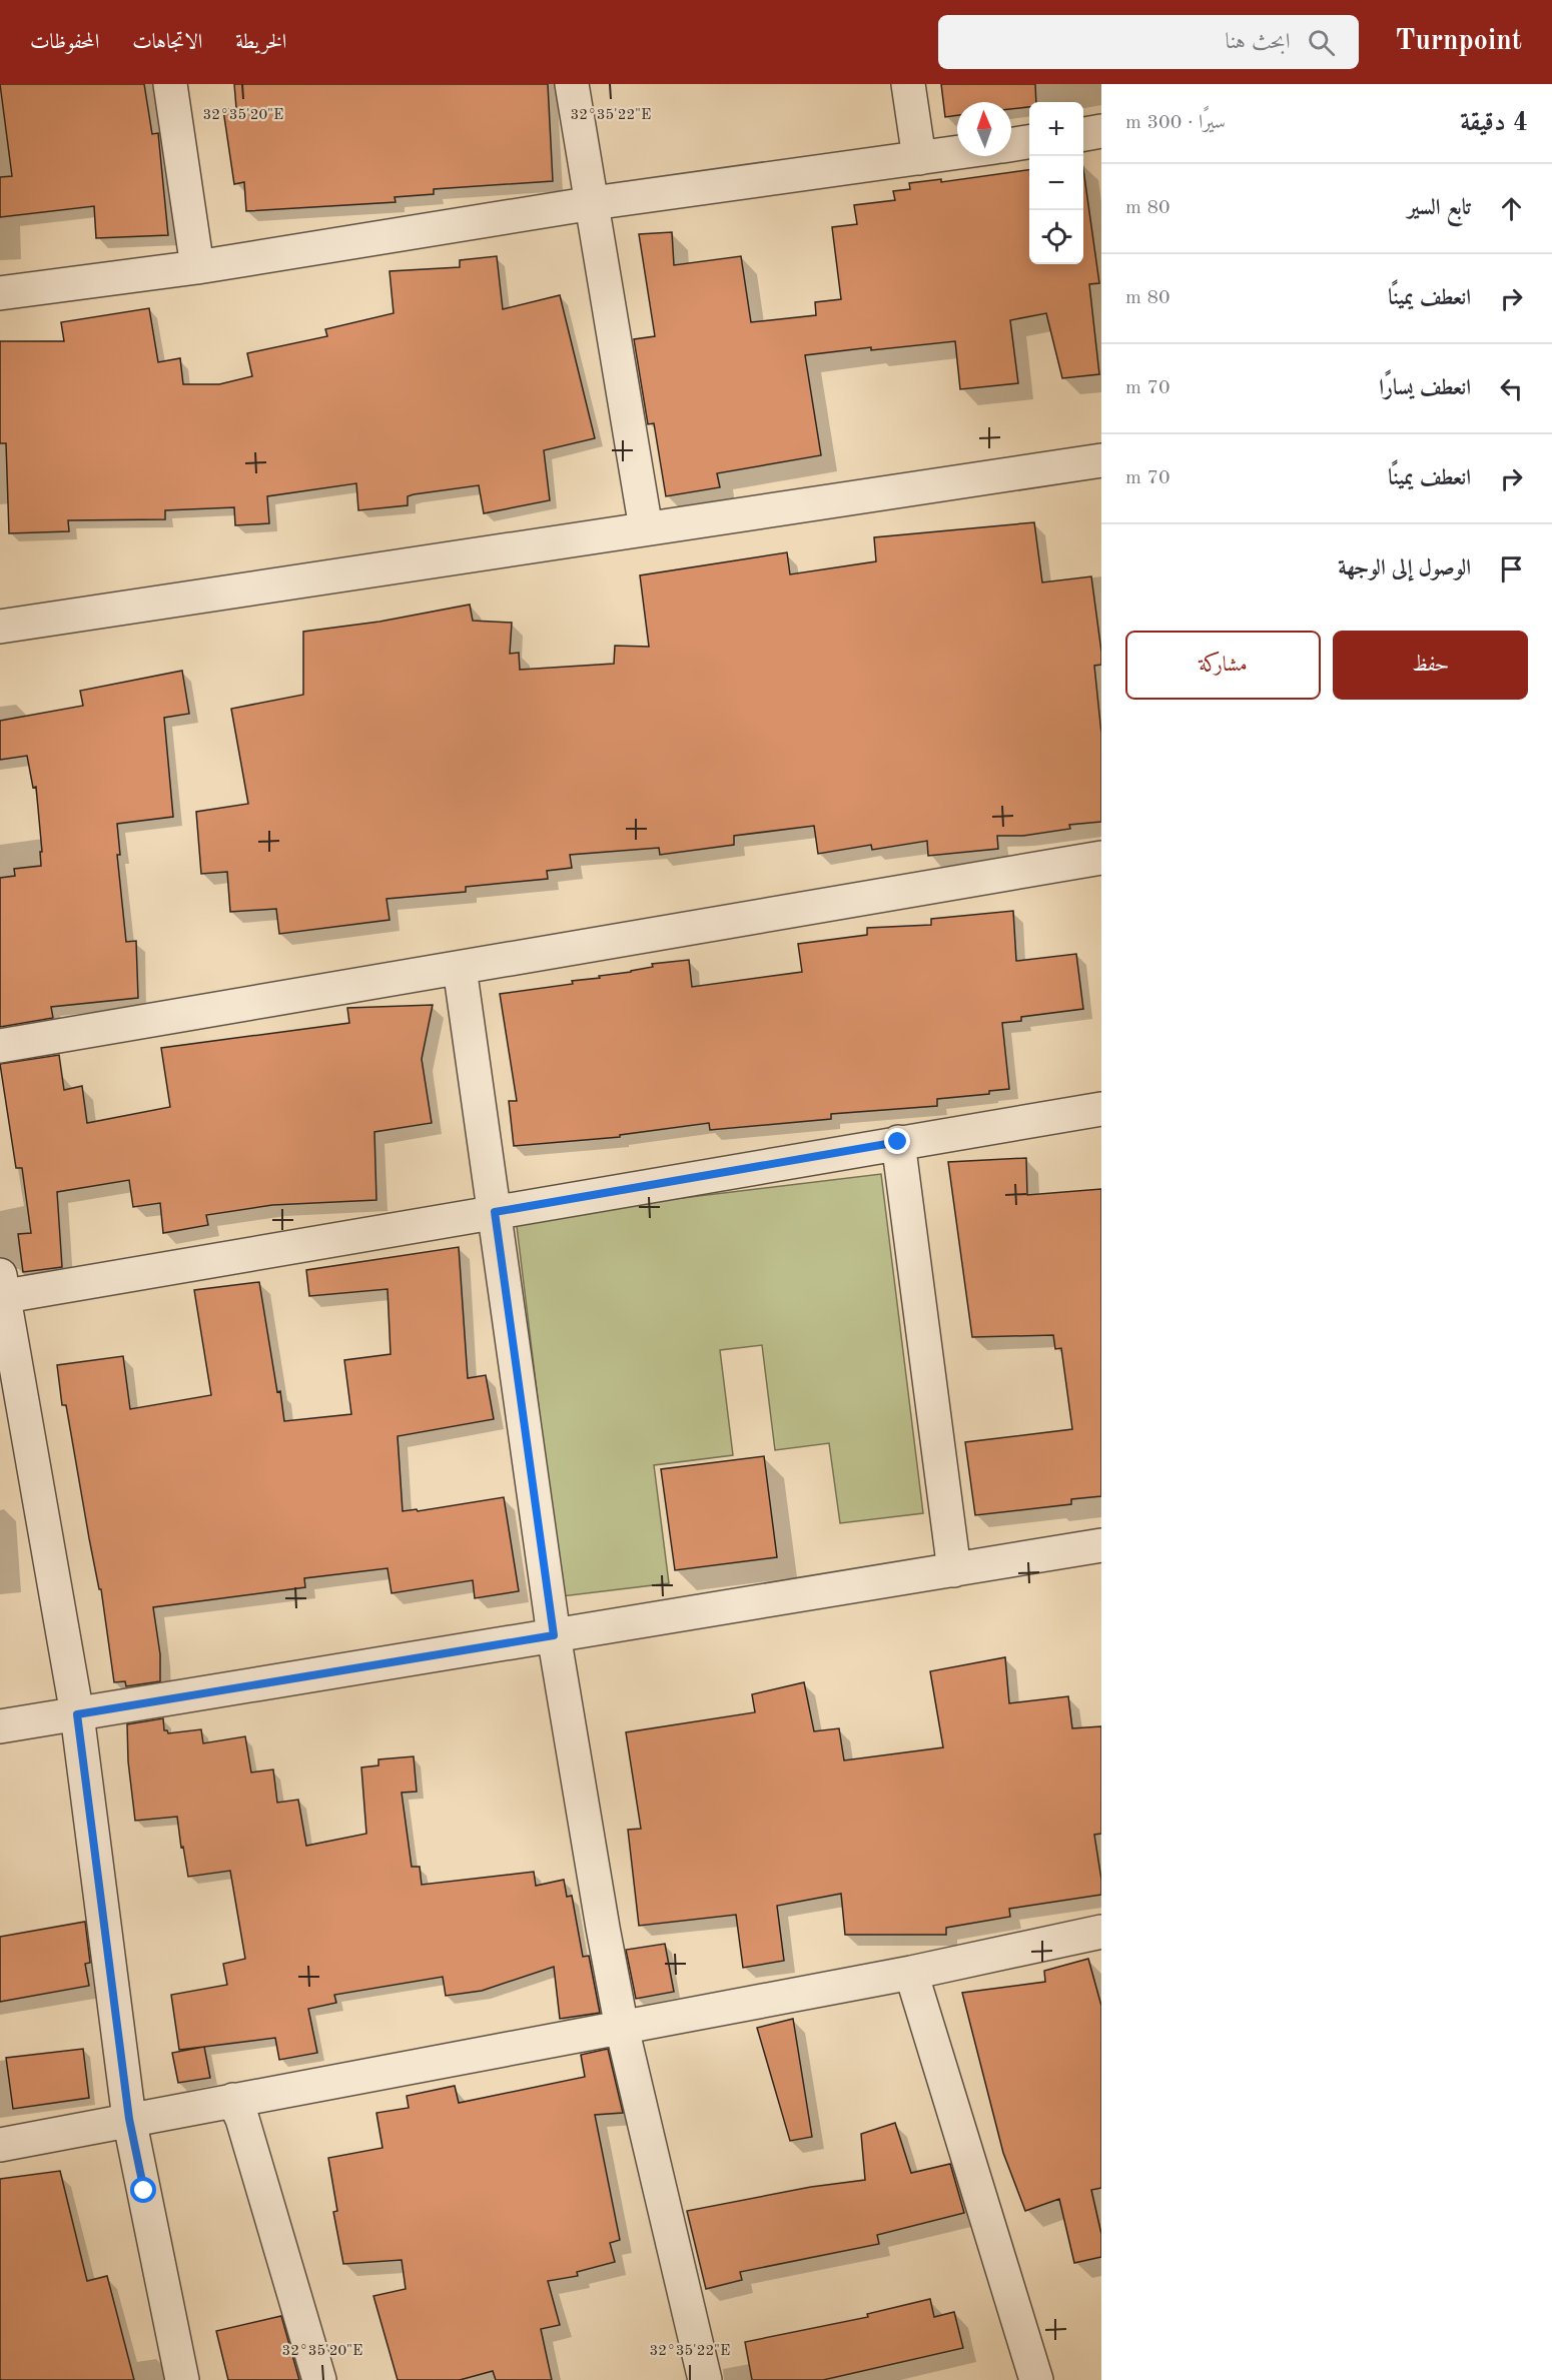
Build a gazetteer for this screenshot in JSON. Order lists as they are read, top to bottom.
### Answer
{
  "north": "top",
  "page": {
    "header": "Turnpoint",
    "search": "ابحث هنا",
    "nav": ["الخريطة", "الاتجاهات", "المحفوظات"],
    "heading": ["4 دقيقة", "سيرًا · 300 m"],
    "map_buttons": ["+", "−"],
    "list": [
      ["تابع السير", "80 m"],
      ["انعطف يمينًا", "80 m"],
      ["انعطف يسارًا", "70 m"],
      ["انعطف يمينًا", "70 m"],
      "الوصول إلى الوجهة"
    ],
    "buttons": ["حفظ", "مشاركة"]
  },
  "coordinates": ["32°35'20\"E", "32°35'22\"E"]
}
